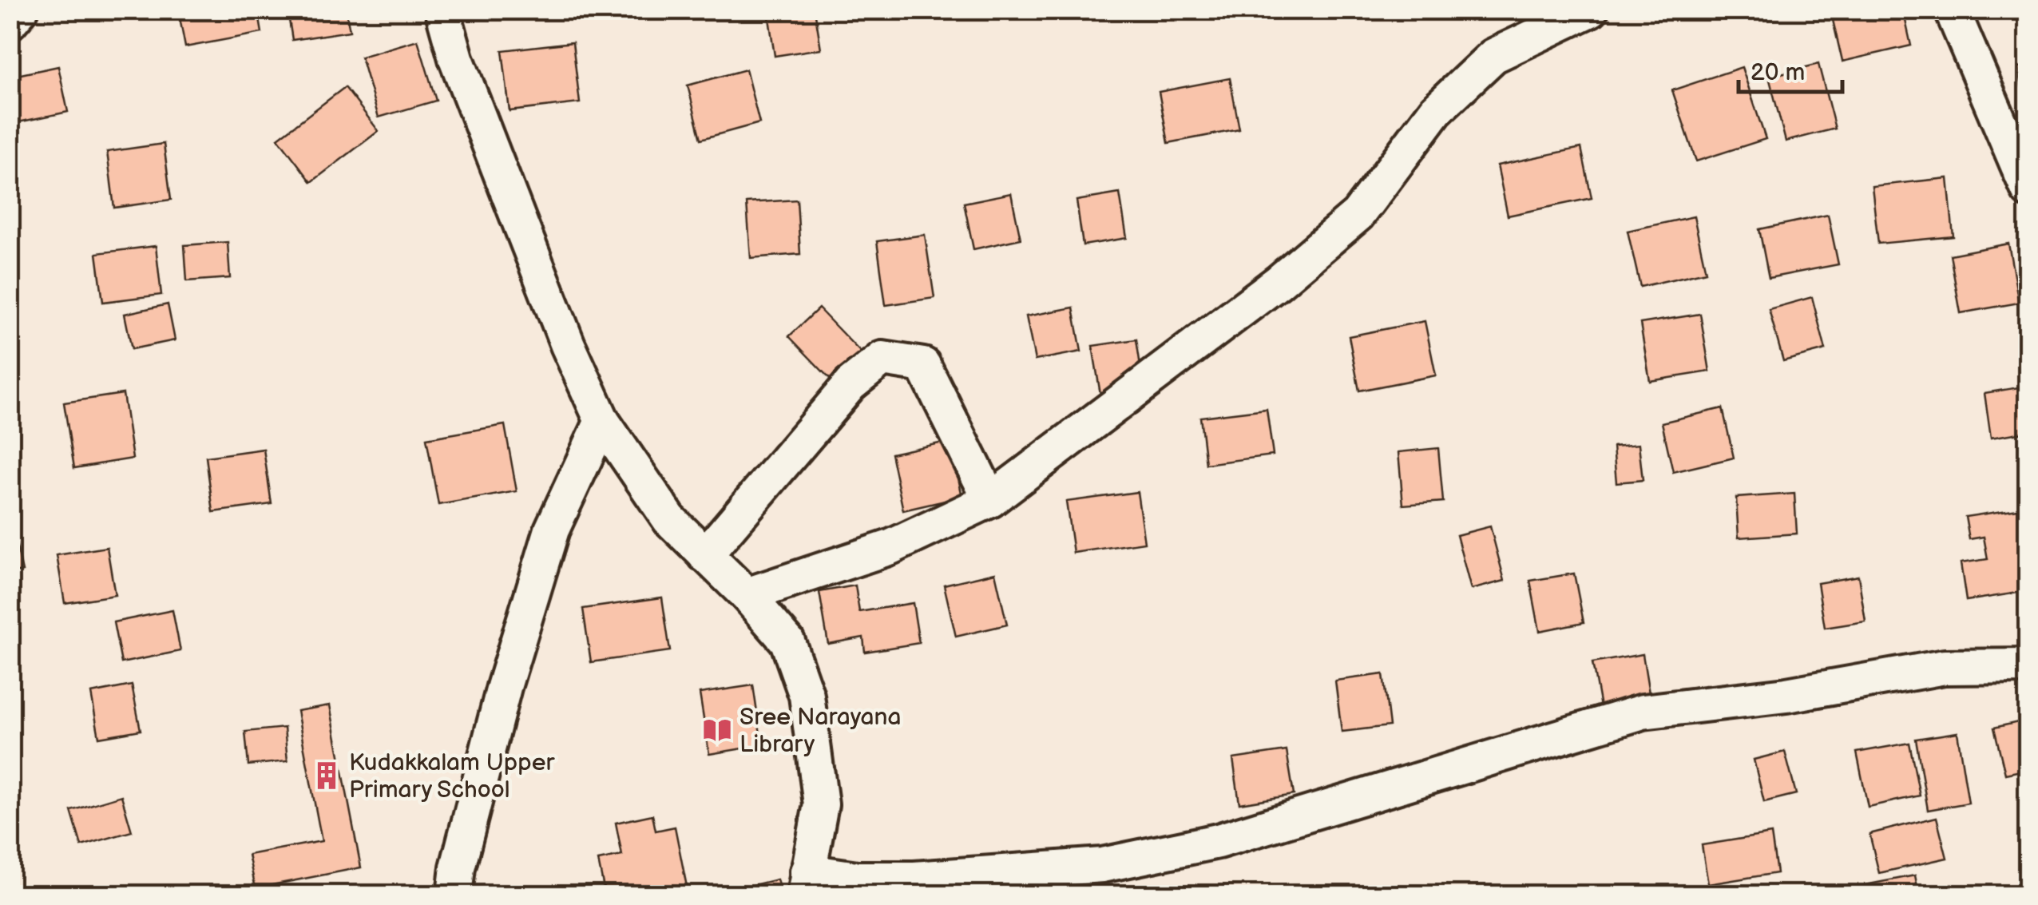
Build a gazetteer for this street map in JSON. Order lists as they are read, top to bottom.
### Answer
{
  "places": {
    "library": ["Sree Narayana Library"],
    "building": ["Kudakkalam Upper Primary School"]
  },
  "scale_bar": "20 m"
}
